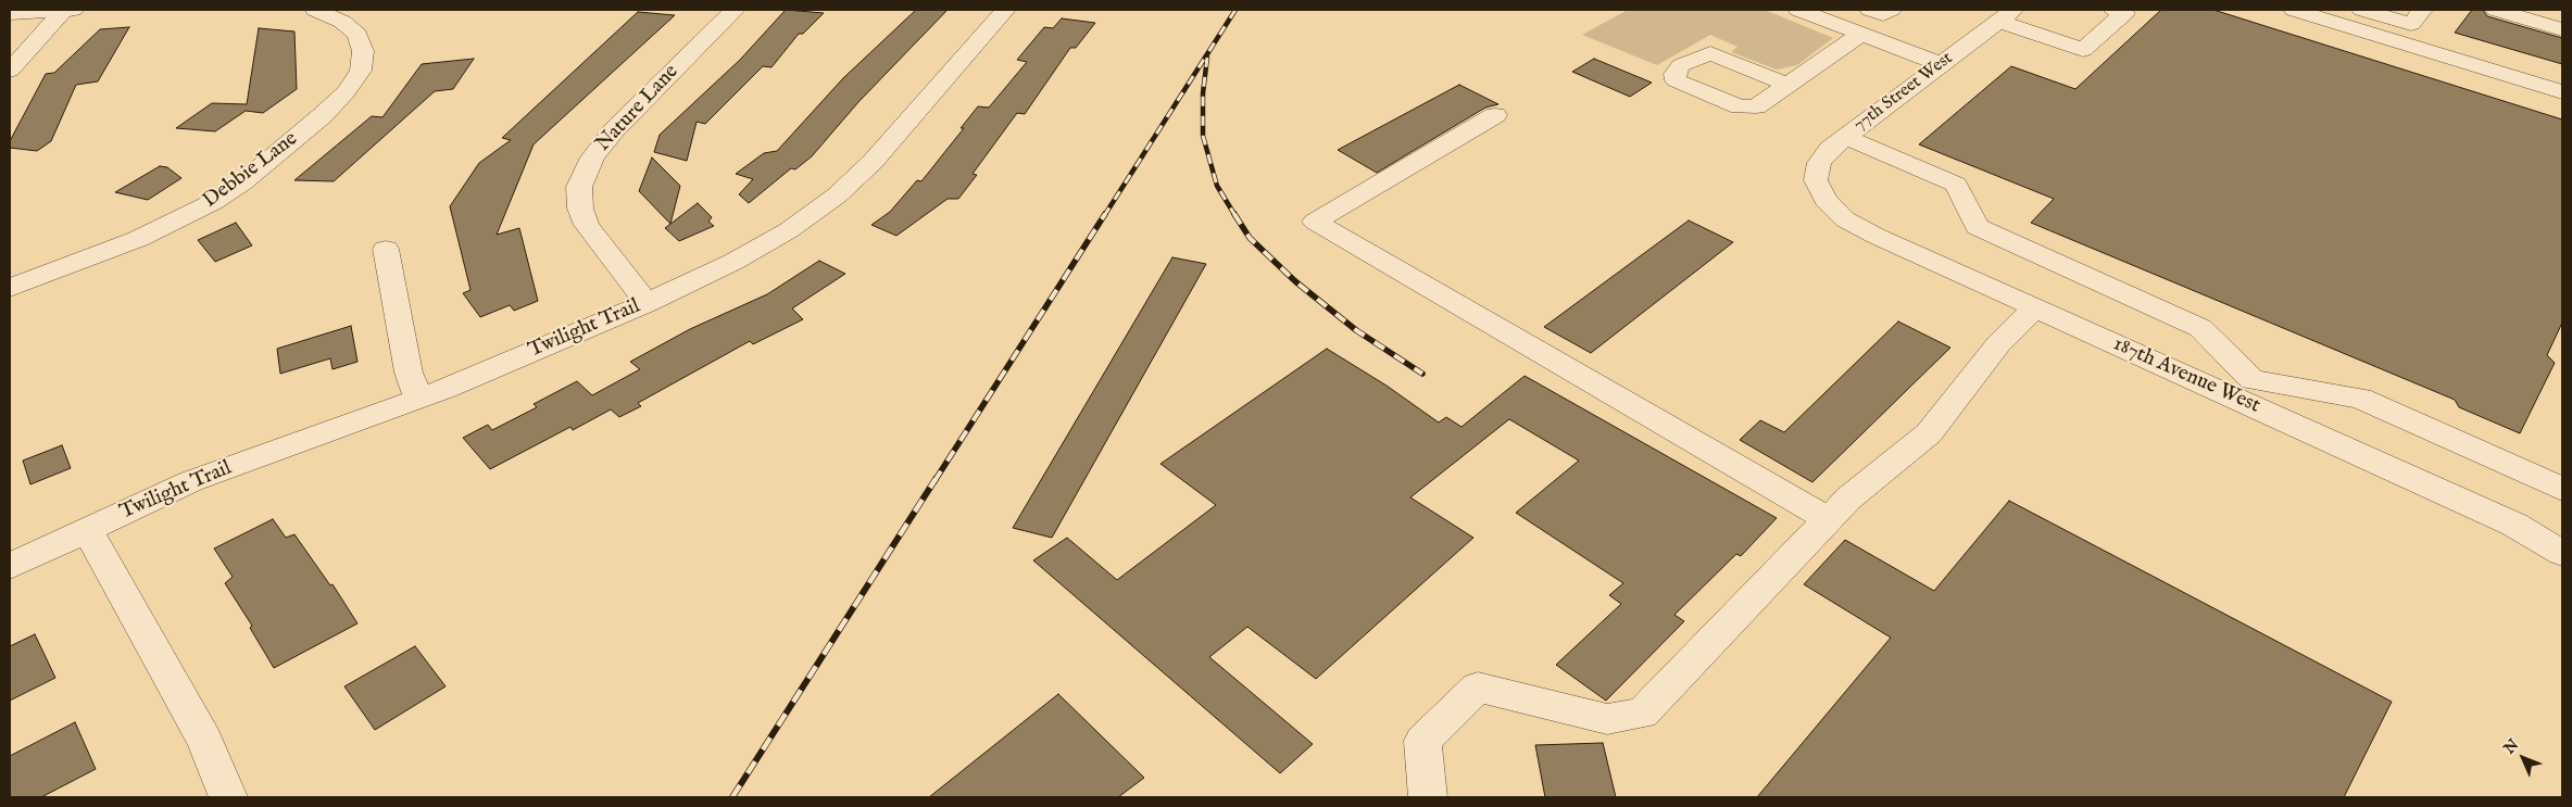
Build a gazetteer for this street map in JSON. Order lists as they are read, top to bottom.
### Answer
{
  "streets": {
    "street": [
      "77th Street West",
      "Nature Lane",
      "Debbie Lane",
      "Twilight Trail",
      "187th Avenue West"
    ]
  },
  "crossings": [
    ["77th Street West", "187th Avenue West"],
    ["Nature Lane", "Twilight Trail"]
  ],
  "north": "top left"
}
